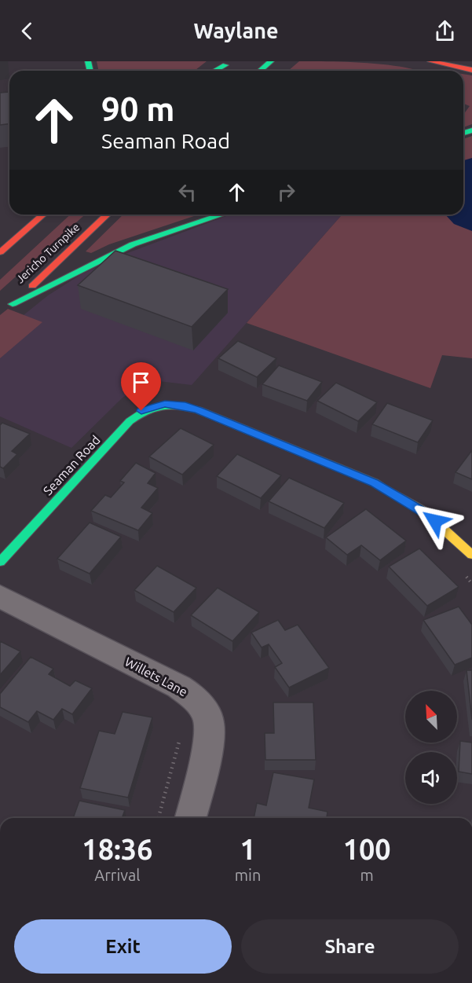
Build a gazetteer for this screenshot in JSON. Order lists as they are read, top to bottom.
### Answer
{
  "streets": {
    "main road": ["Jericho Turnpike", "Seaman Road"],
    "street": ["Willets Lane"]
  },
  "north": "top left",
  "page": {
    "header": "Waylane",
    "turn": ["90 m", "Seaman Road"],
    "eta": [
      "18:36",
      "Arrival",
      "1",
      "min",
      "100",
      "m"
    ],
    "buttons": ["Exit", "Share"]
  }
}
